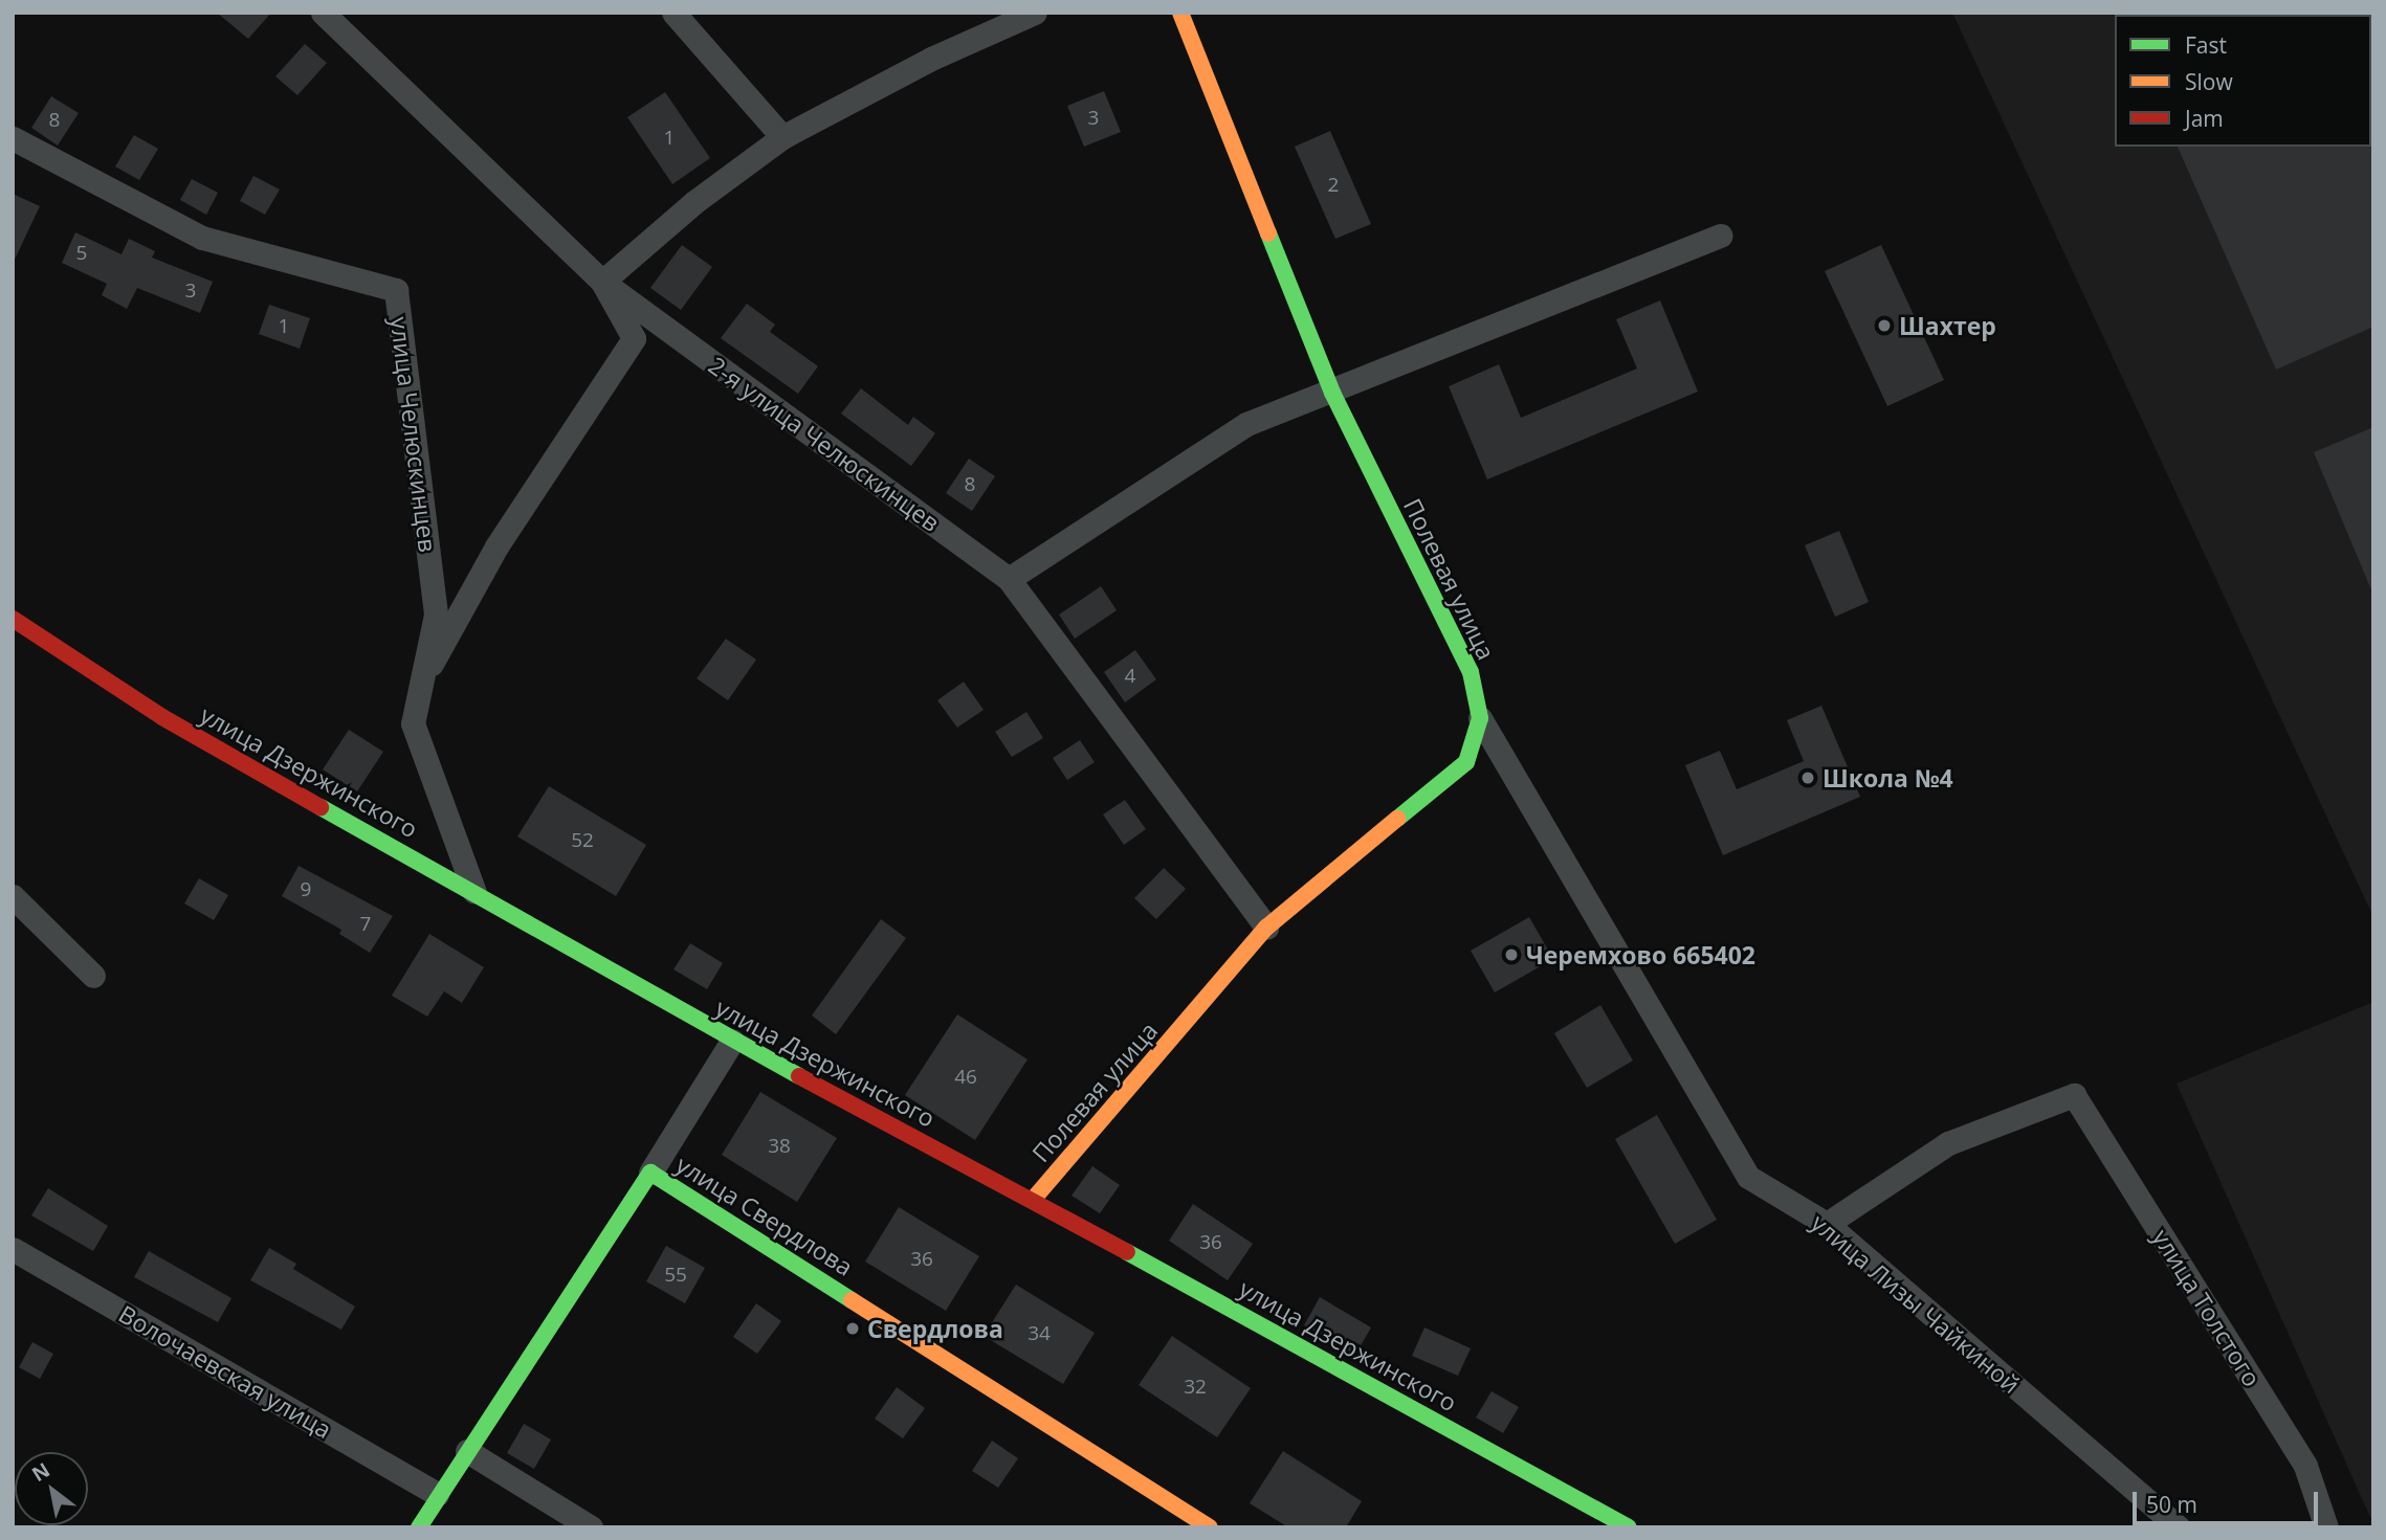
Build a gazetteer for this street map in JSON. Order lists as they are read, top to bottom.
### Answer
{
  "streets": {
    "street": [
      "улица Челюскинцев",
      "2-я улица Челюскинцев",
      "Полевая улица",
      "улица Дзержинского",
      "улица Свердлова",
      "улица Лизы Чайкиной",
      "улица Толстого",
      "Волочаевская улица"
    ]
  },
  "crossings": [
    ["улица Челюскинцев", "улица Дзержинского"],
    ["2-я улица Челюскинцев", "Полевая улица"],
    ["Полевая улица", "улица Дзержинского"],
    ["Полевая улица", "улица Лизы Чайкиной"],
    ["улица Свердлова", "Волочаевская улица"],
    ["улица Лизы Чайкиной", "улица Толстого"]
  ],
  "places": [
    "Шахтер",
    "Школа №4",
    "Черемхово 665402",
    "Свердлова"
  ],
  "house_numbers": [
    "3",
    "8",
    "1",
    "2",
    "5",
    "3",
    "1",
    "8",
    "4",
    "52",
    "9",
    "7",
    "46",
    "38",
    "36",
    "36",
    "55",
    "34",
    "32"
  ],
  "legend": ["Fast", "Slow", "Jam"],
  "scale_bar": "50 m",
  "north": "top left"
}
